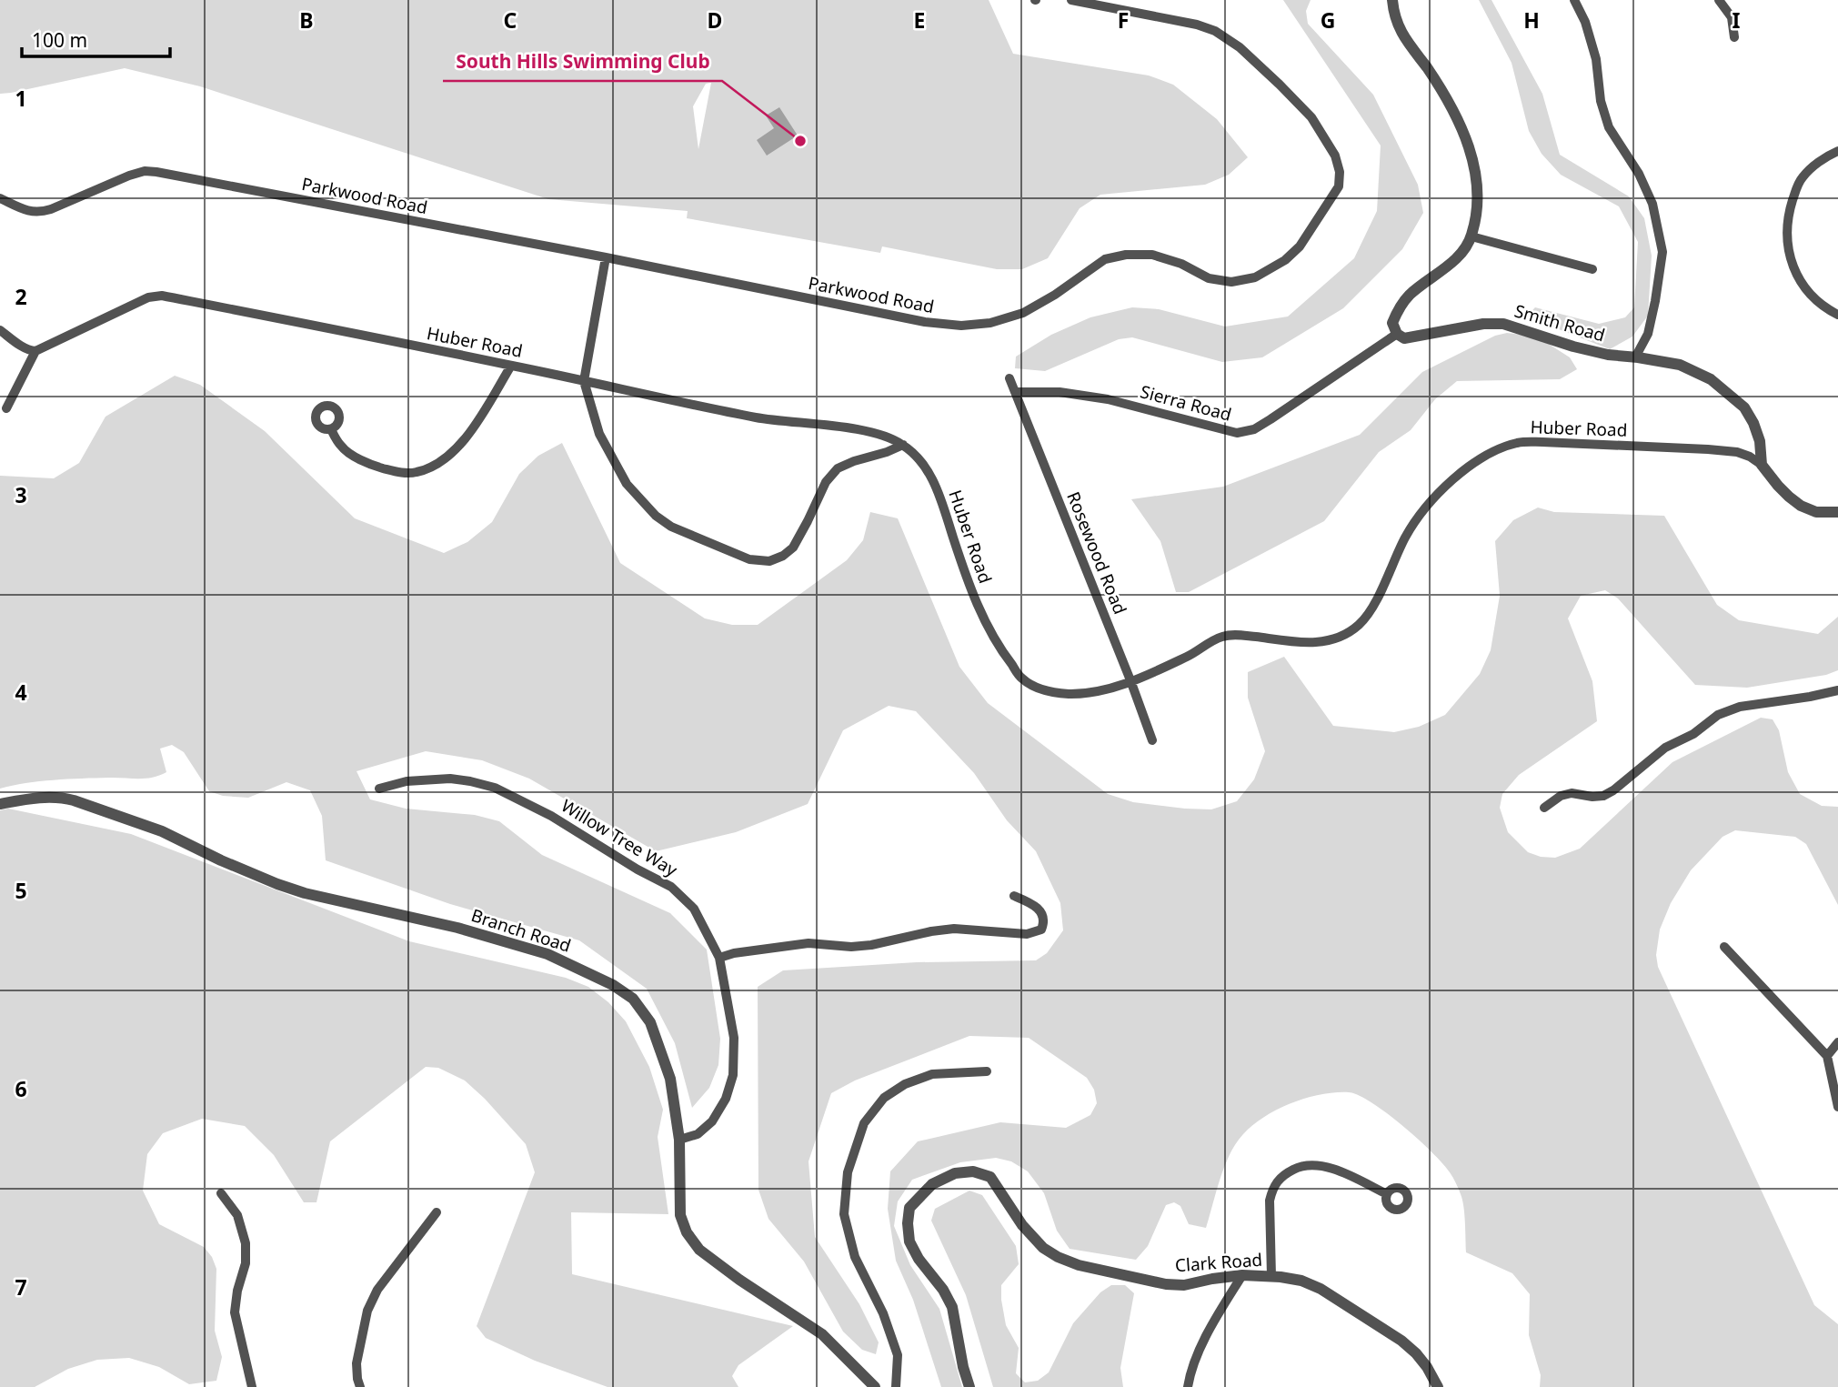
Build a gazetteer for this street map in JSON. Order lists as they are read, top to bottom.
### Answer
{
  "streets": {
    "street": [
      "Parkwood Road",
      "Smith Road",
      "Huber Road",
      "Sierra Road",
      "Rosewood Road",
      "Willow Tree Way",
      "Branch Road",
      "Clark Road"
    ]
  },
  "crossings": [
    ["Smith Road", "Huber Road"],
    ["Smith Road", "Sierra Road"],
    ["Huber Road", "Rosewood Road"],
    ["Sierra Road", "Rosewood Road"],
    ["Willow Tree Way", "Branch Road"]
  ],
  "places": ["South Hills Swimming Club"],
  "scale_bar": "100 m",
  "grid": {
    "columns": [
      "B",
      "C",
      "D",
      "E",
      "F",
      "G",
      "H",
      "I"
    ],
    "rows": [
      "1",
      "2",
      "3",
      "4",
      "5",
      "6",
      "7"
    ]
  }
}
